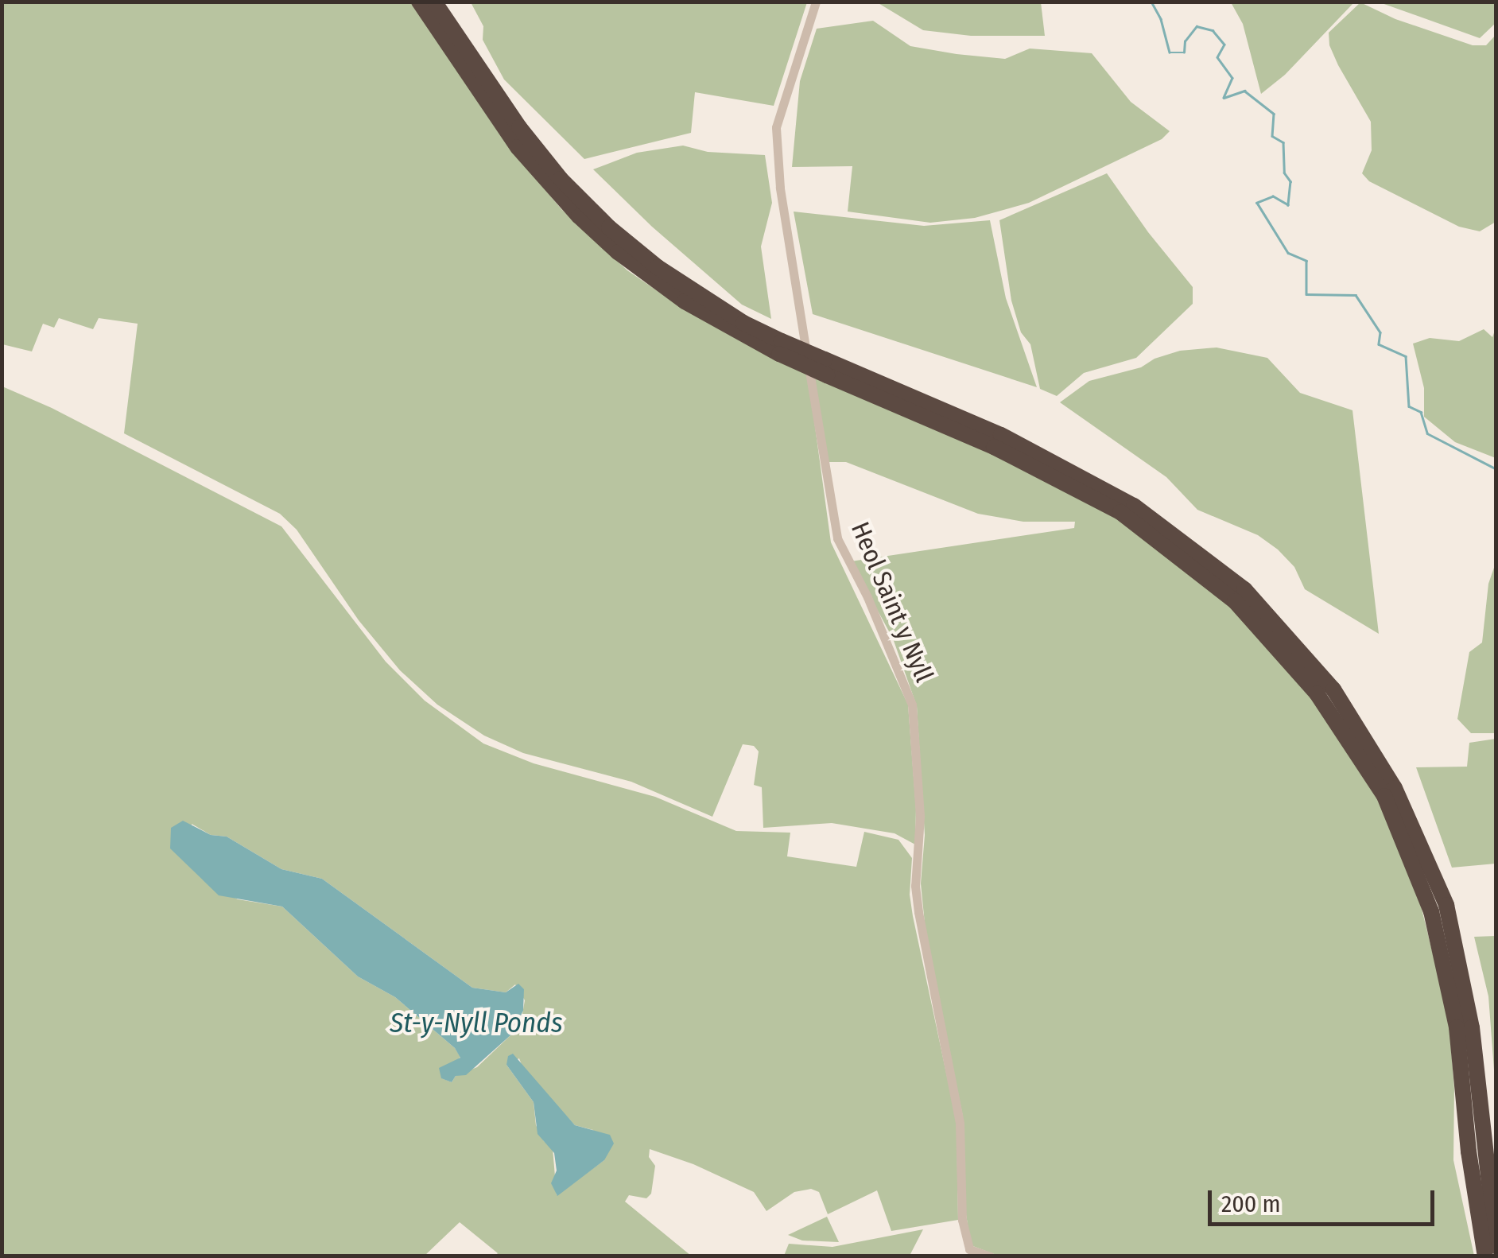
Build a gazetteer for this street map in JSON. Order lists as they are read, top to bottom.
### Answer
{
  "streets": {
    "street": ["Heol Saint y Nyll"]
  },
  "water": ["St-y-Nyll Ponds"],
  "scale_bar": "200 m"
}
